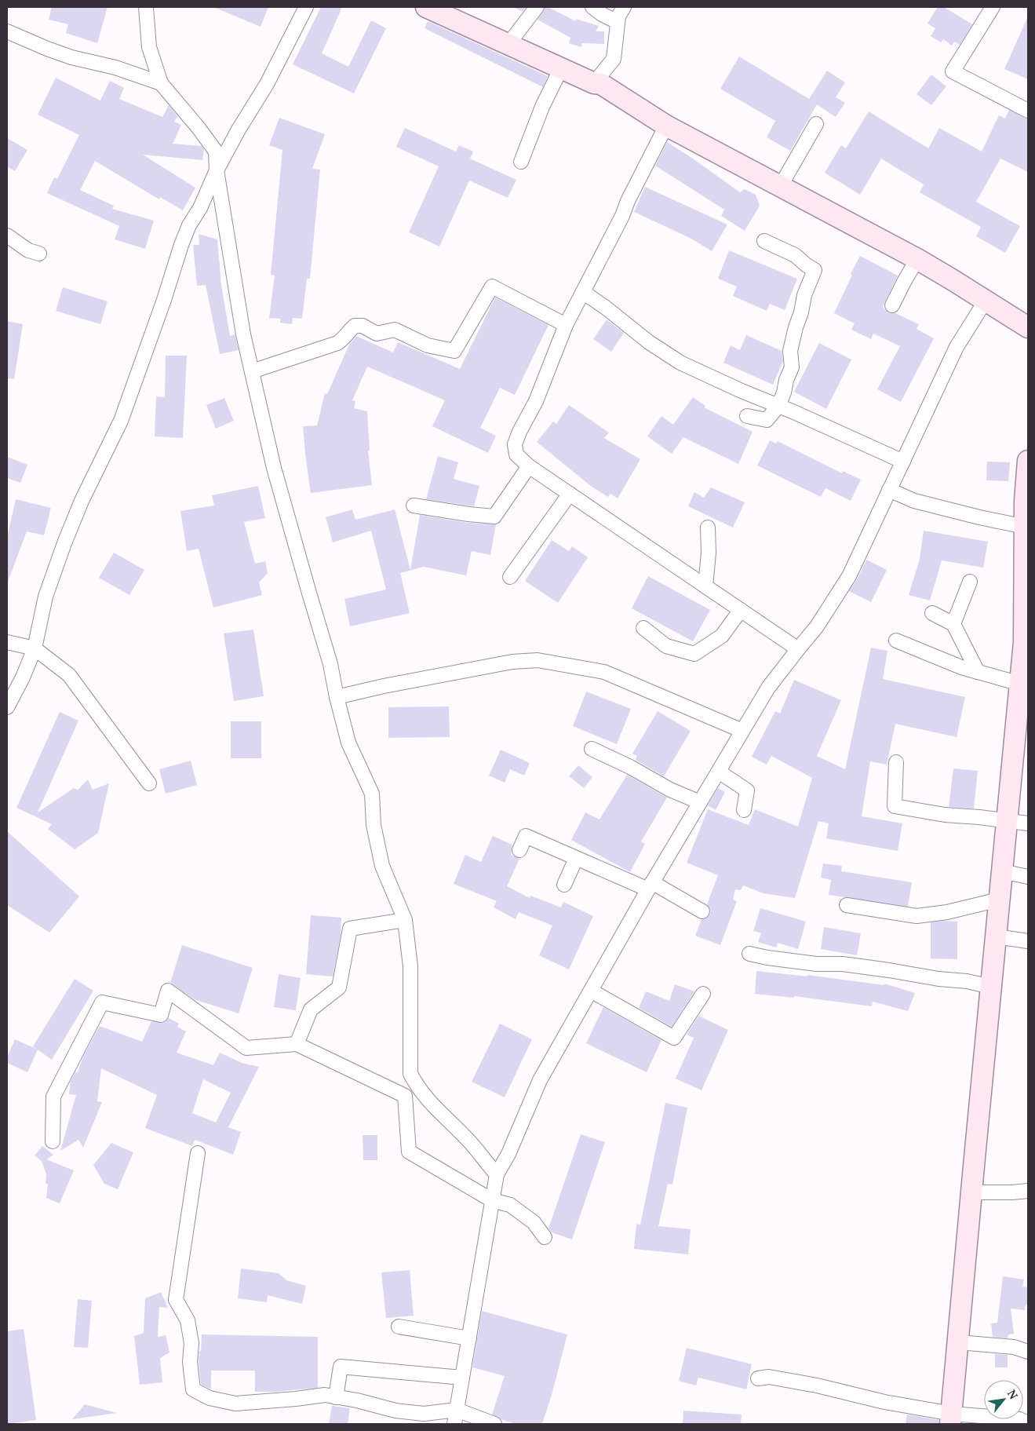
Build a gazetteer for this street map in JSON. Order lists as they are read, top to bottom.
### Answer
{
  "north": "top right"
}
